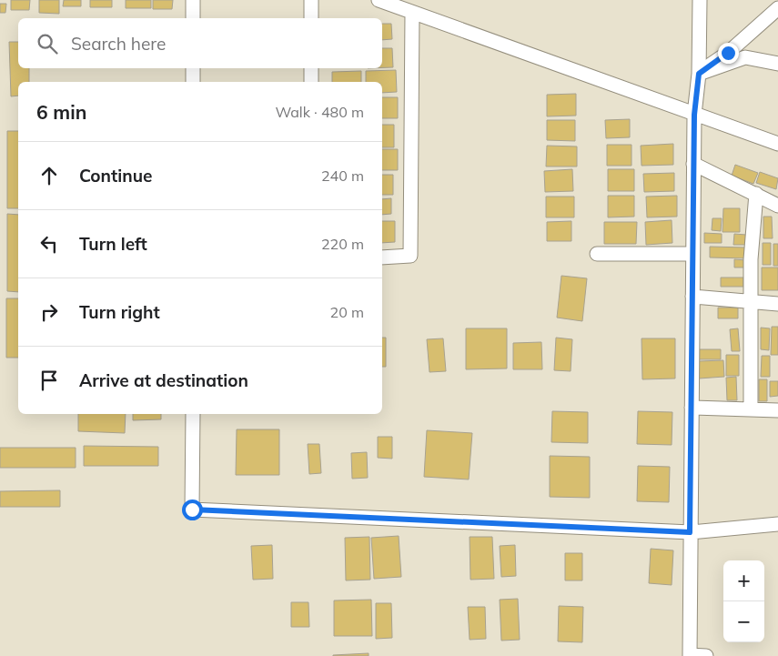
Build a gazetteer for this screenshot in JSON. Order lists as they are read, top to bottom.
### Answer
{
  "page": {
    "search": "Search here",
    "heading": ["6 min", "Walk · 480 m"],
    "list": [
      ["Continue", "240 m"],
      ["Turn left", "220 m"],
      ["Turn right", "20 m"],
      "Arrive at destination"
    ],
    "map_buttons": ["+", "−"]
  }
}
